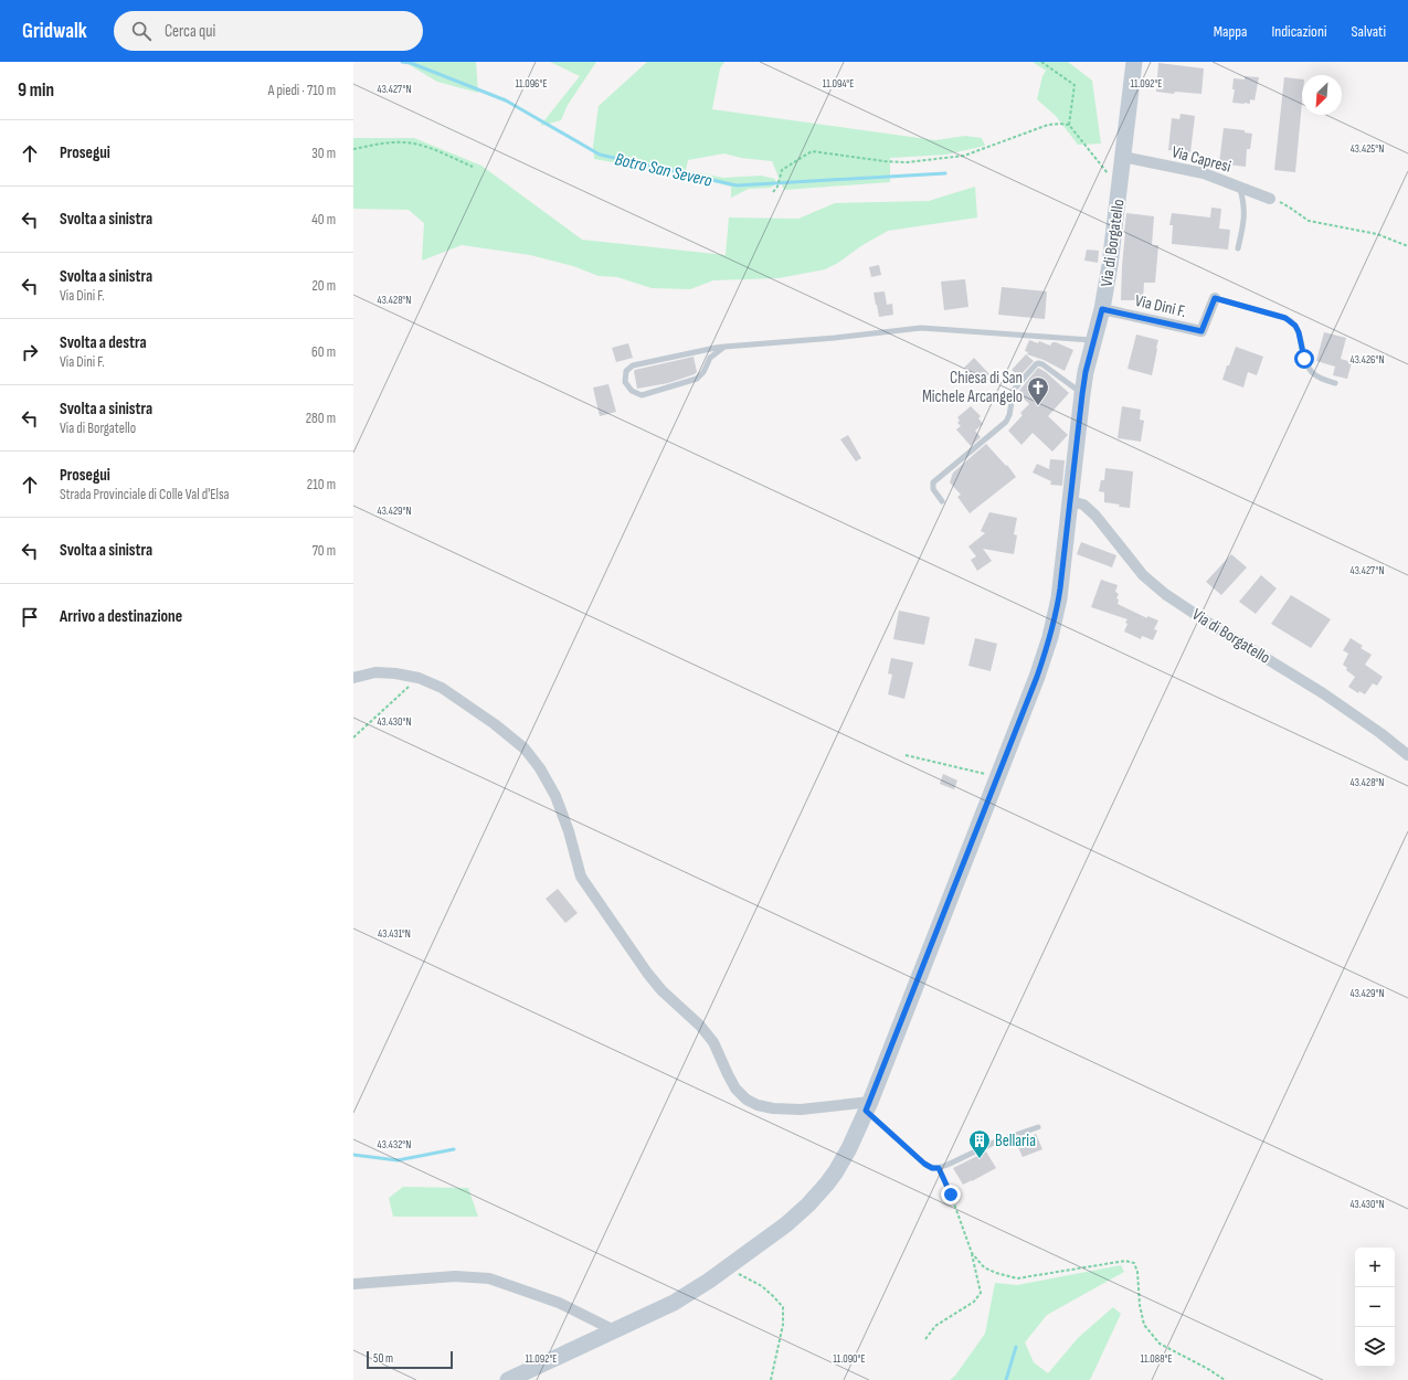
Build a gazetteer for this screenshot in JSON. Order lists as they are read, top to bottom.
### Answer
{
  "streets": {
    "main road": ["Via di Borgatello"],
    "street": ["Via Capresi", "Via Dini F."]
  },
  "crossings": [
    ["Via Capresi", "Via di Borgatello"],
    ["Via di Borgatello", "Via Dini F."]
  ],
  "water": ["Botro San Severo"],
  "places": {
    "church": ["Chiesa di San Michele Arcangelo"],
    "building": ["Bellaria"]
  },
  "scale_bar": "50 m",
  "north": "bottom left",
  "page": {
    "header": "Gridwalk",
    "search": "Cerca qui",
    "nav": ["Mappa", "Indicazioni", "Salvati"],
    "heading": ["9 min", "A piedi · 710 m"],
    "list": [
      ["Prosegui", "30 m"],
      ["Svolta a sinistra", "40 m"],
      ["Svolta a sinistra", "Via Dini F.", "20 m"],
      ["Svolta a destra", "Via Dini F.", "60 m"],
      ["Svolta a sinistra", "Via di Borgatello", "280 m"],
      ["Prosegui", "Strada Provinciale di Colle Val d'Elsa", "210 m"],
      ["Svolta a sinistra", "70 m"],
      "Arrivo a destinazione"
    ],
    "map_buttons": ["+", "−"],
    "scale": "50 m"
  },
  "coordinates": [
    "11.096°E",
    "11.092°E",
    "11.094°E",
    "43.427°N",
    "43.425°N",
    "43.428°N",
    "43.426°N",
    "43.429°N",
    "43.430°N",
    "43.431°N",
    "43.432°N",
    "11.090°E",
    "11.088°E"
  ]
}
